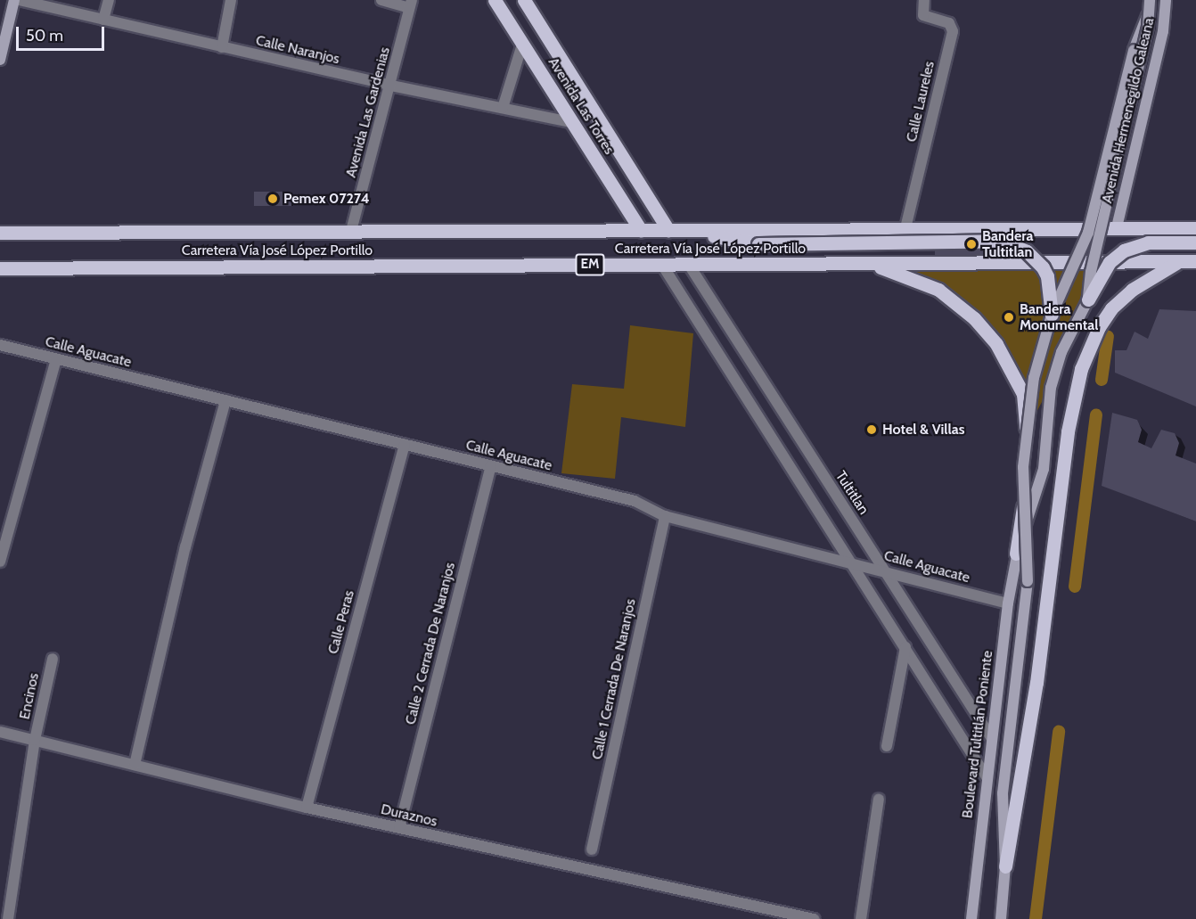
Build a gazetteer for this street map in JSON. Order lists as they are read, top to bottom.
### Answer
{
  "streets": {
    "main road": ["Avenida Las Torres", "Carretera Vía José López Portillo", "EM"],
    "street": [
      "Calle Naranjos",
      "Calle Laureles",
      "Avenida Hermenegildo Galeana",
      "Avenida Las Gardenias",
      "Calle Aguacate",
      "Tultitlan",
      "Calle Peras",
      "Calle 2 Cerrada De Naranjos",
      "Calle 1 Cerrada De Naranjos",
      "Encinos",
      "Boulevard Tultitlán Poniente",
      "Duraznos"
    ]
  },
  "crossings": [
    ["Calle Naranjos", "Avenida Las Torres"],
    ["Calle Naranjos", "Avenida Las Gardenias"],
    ["Calle Laureles", "Carretera Vía José López Portillo"],
    ["Avenida Las Torres", "Carretera Vía José López Portillo"],
    ["Avenida Hermenegildo Galeana", "Carretera Vía José López Portillo"],
    ["Avenida Las Gardenias", "Carretera Vía José López Portillo"],
    ["Carretera Vía José López Portillo", "Tultitlan"],
    ["Calle Aguacate", "Tultitlan"],
    ["Calle Aguacate", "Calle Peras"],
    ["Calle Aguacate", "Calle 2 Cerrada De Naranjos"],
    ["Calle Aguacate", "Calle 1 Cerrada De Naranjos"],
    ["Calle Aguacate", "Boulevard Tultitlán Poniente"],
    ["Tultitlan", "Boulevard Tultitlán Poniente"],
    ["Calle Peras", "Duraznos"],
    ["Calle 2 Cerrada De Naranjos", "Duraznos"],
    ["Encinos", "Duraznos"]
  ],
  "places": [
    "Pemex 07274",
    "Bandera Tultitlan",
    "Bandera Monumental",
    "Hotel & Villas"
  ],
  "scale_bar": "50 m"
}
